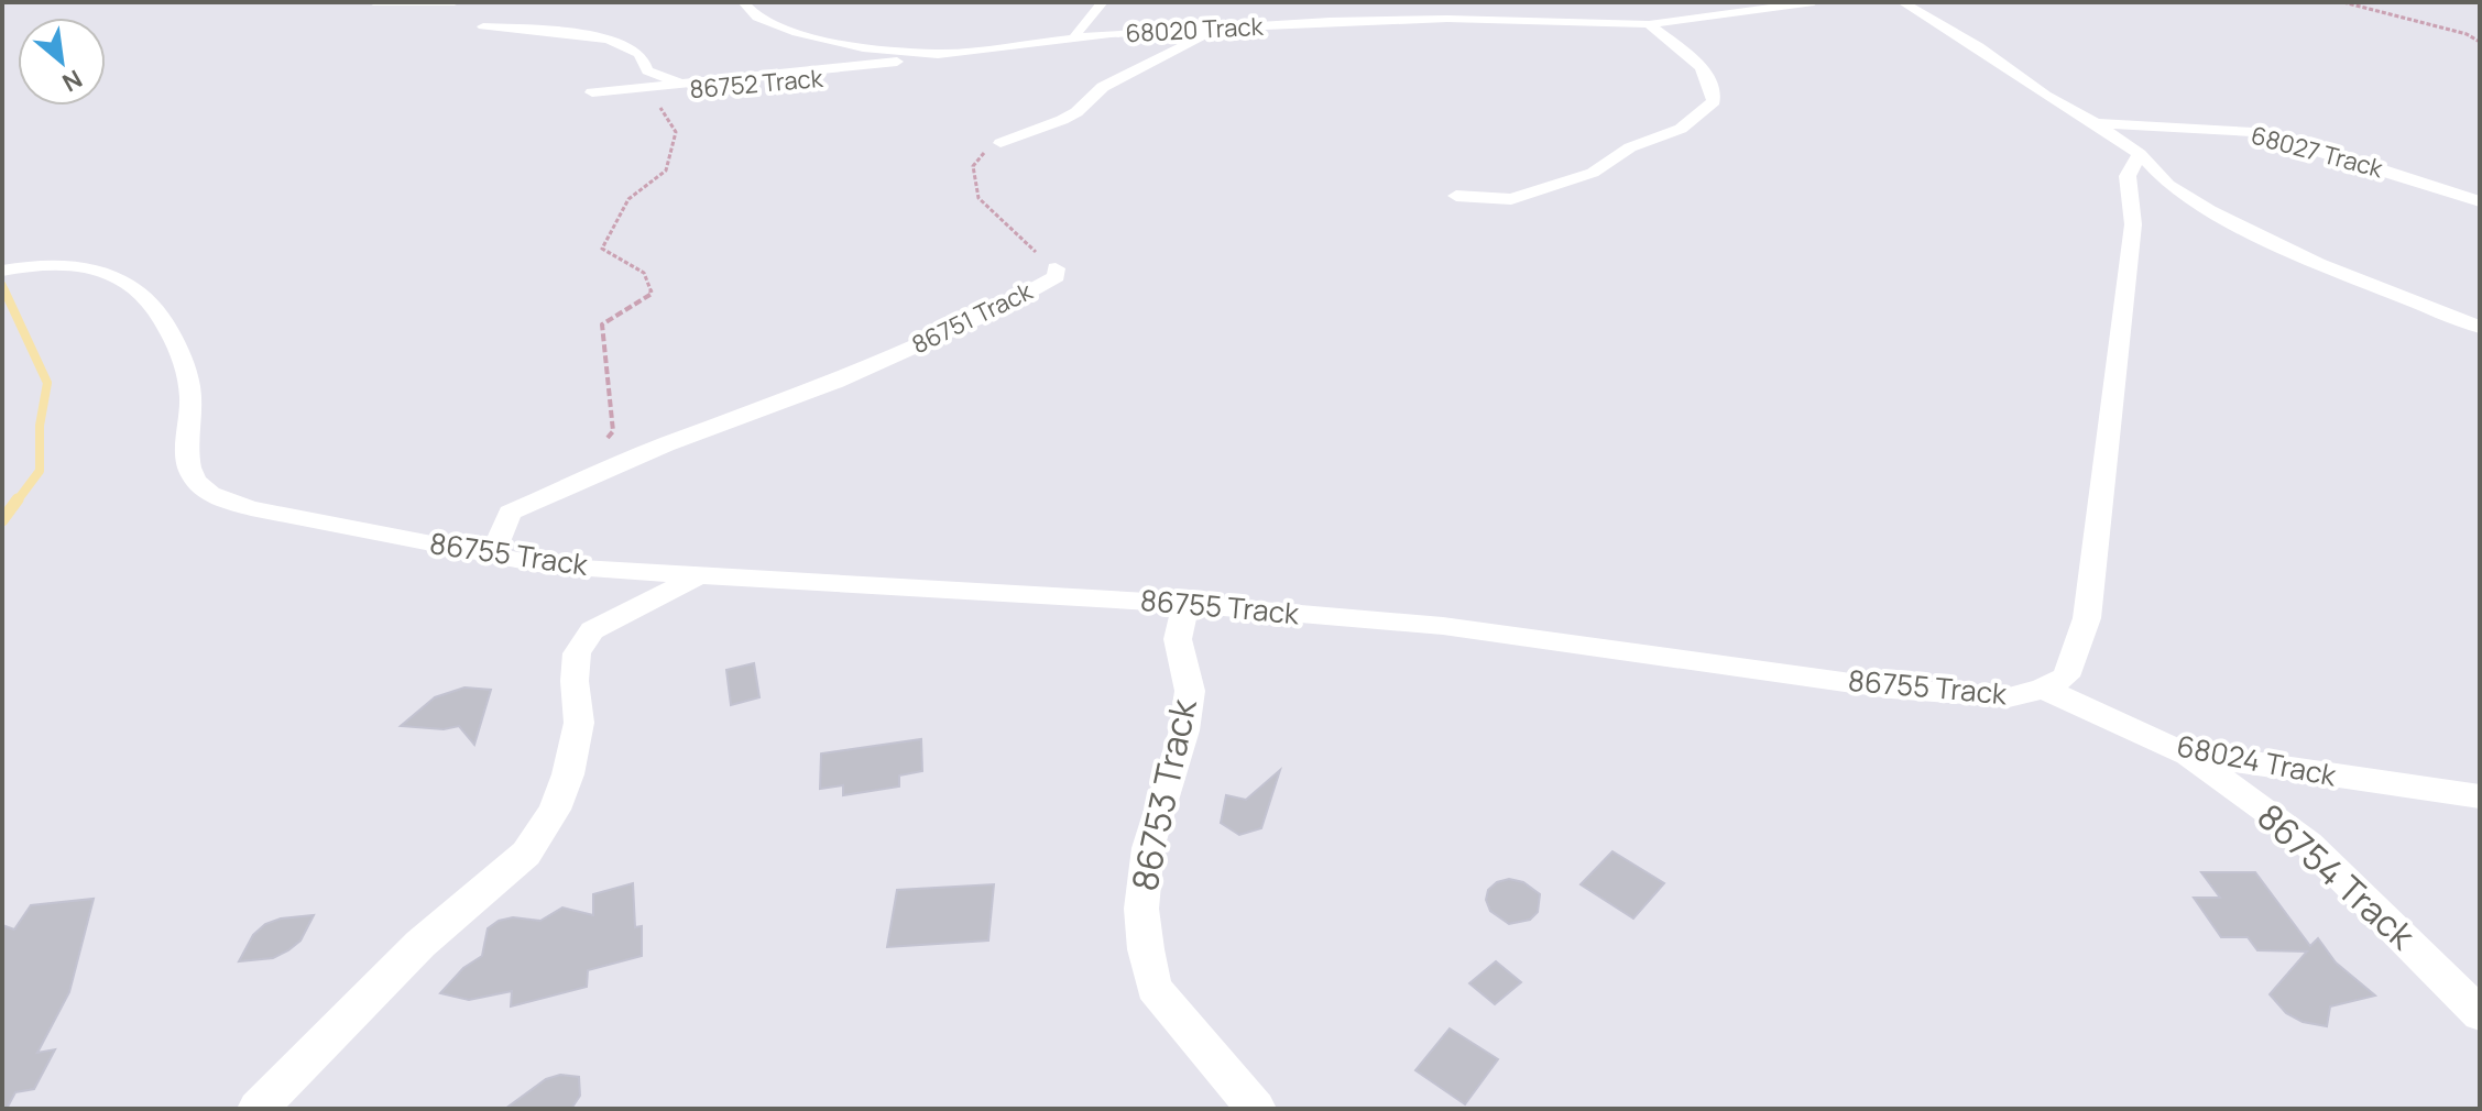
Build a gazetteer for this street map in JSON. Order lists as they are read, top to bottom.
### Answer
{
  "streets": {
    "street": [
      "68020 Track",
      "68027 Track",
      "86751 Track",
      "86755 Track",
      "68024 Track",
      "86753 Track",
      "86754 Track"
    ],
    "path": ["86752 Track"]
  },
  "crossings": [
    ["86752 Track", "86751 Track"],
    ["86755 Track", "68024 Track"],
    ["86755 Track", "86753 Track"],
    ["68024 Track", "86754 Track"]
  ],
  "north": "bottom right"
}
